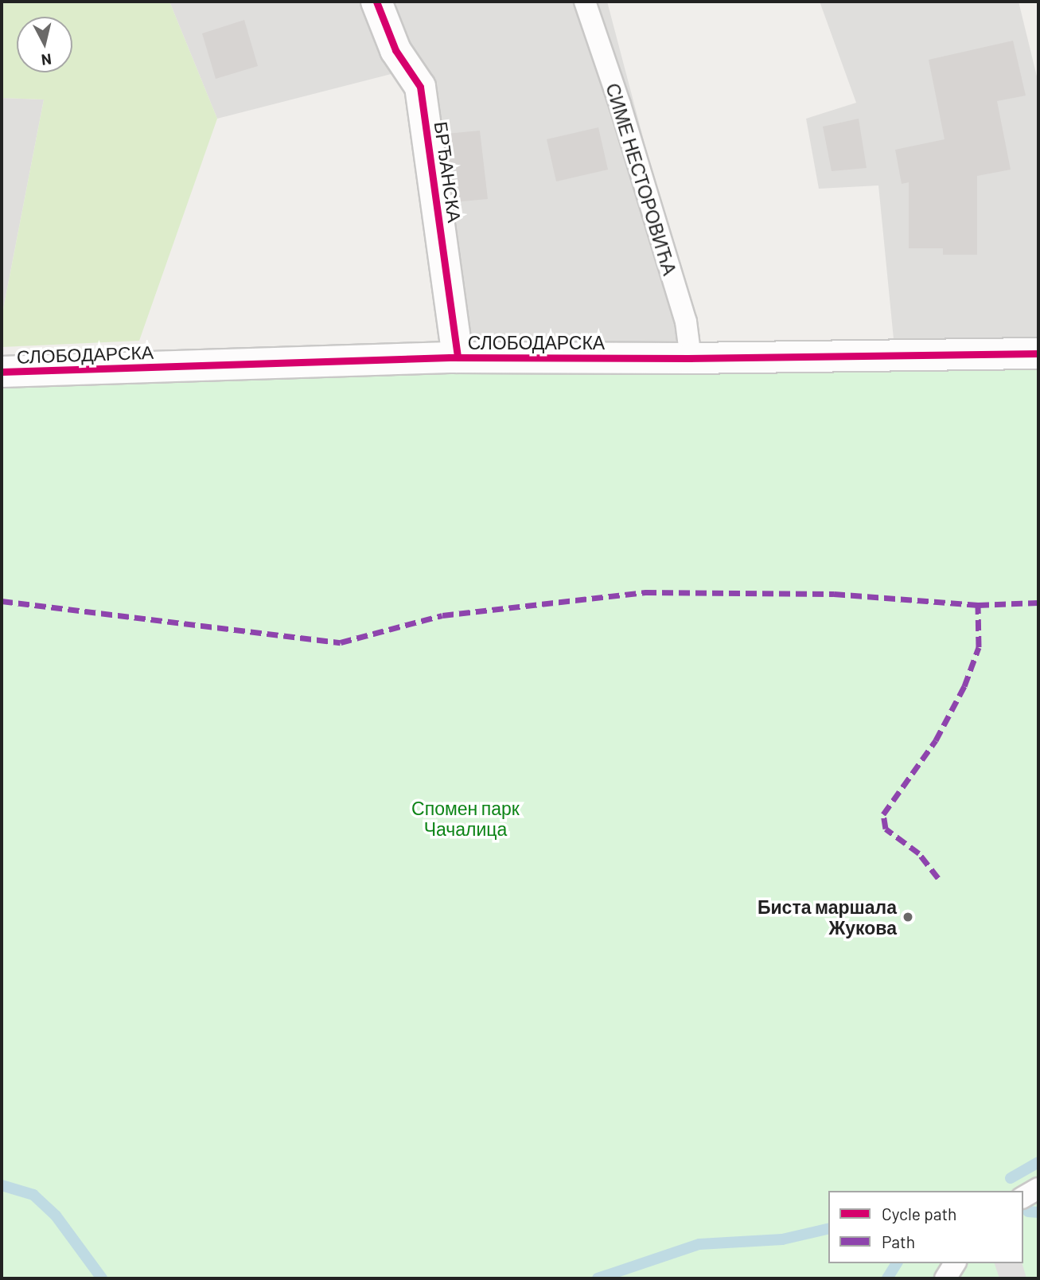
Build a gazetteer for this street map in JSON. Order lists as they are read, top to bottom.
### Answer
{
  "streets": {
    "street": ["БРЂАНСКА", "СЛОБОДАРСКА"],
    "lane": ["СИМЕ НЕСТОРОВИЋА"]
  },
  "crossings": [
    ["БРЂАНСКА", "СЛОБОДАРСКА"],
    ["СИМЕ НЕСТОРОВИЋА", "СЛОБОДАРСКА"]
  ],
  "parks": ["Спомен парк Чачалица"],
  "places": ["Биста маршала Жукова"],
  "legend": ["Cycle path", "Path"],
  "north": "bottom"
}
